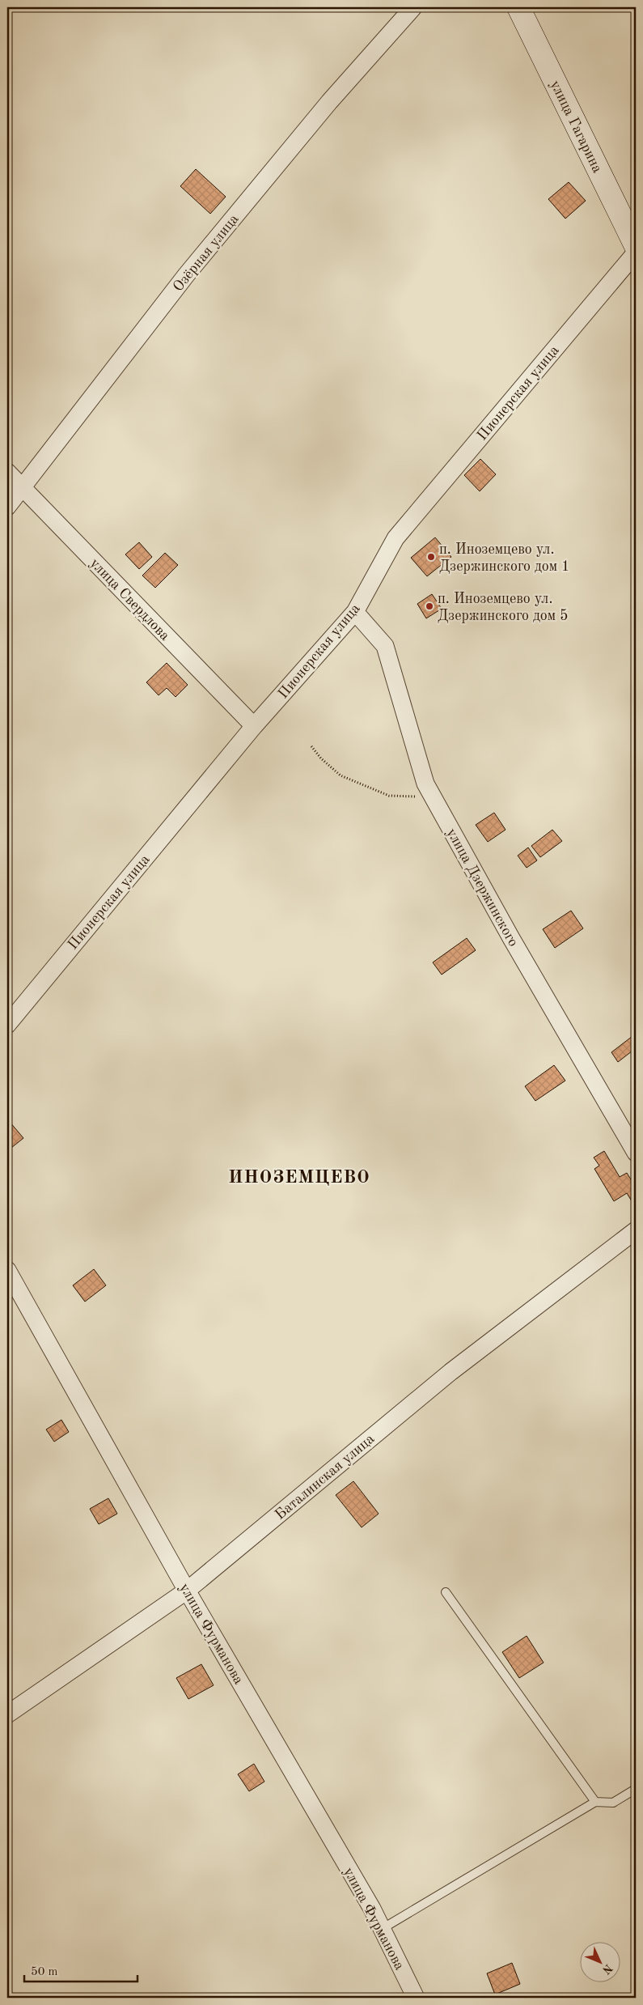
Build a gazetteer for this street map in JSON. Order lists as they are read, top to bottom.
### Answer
{
  "streets": {
    "main road": ["улица Гагарина"],
    "street": [
      "Озёрная улица",
      "Пионерская улица",
      "улица Свердлова",
      "улица Дзержинского",
      "Баталинская улица",
      "улица Фурманова"
    ]
  },
  "crossings": [
    ["улица Гагарина", "Пионерская улица"],
    ["Озёрная улица", "улица Свердлова"],
    ["Пионерская улица", "улица Свердлова"],
    ["Пионерская улица", "улица Дзержинского"],
    ["Баталинская улица", "улица Фурманова"]
  ],
  "districts": ["ИНОЗЕМЦЕВО"],
  "places": ["п. Иноземцево ул. Дзержинского дом 1", "п. Иноземцево ул. Дзержинского дом 5"],
  "scale_bar": "50 m",
  "north": "bottom right"
}
